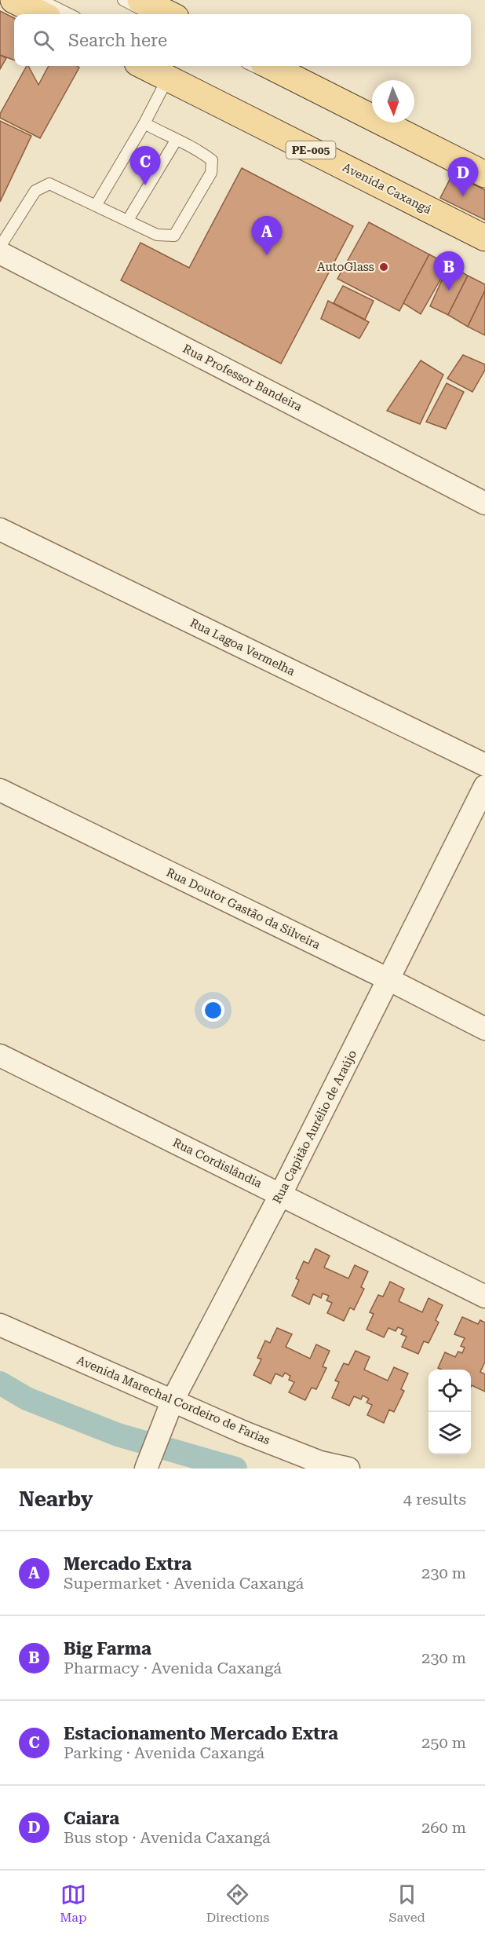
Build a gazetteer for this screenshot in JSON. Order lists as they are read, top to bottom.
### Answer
{
  "streets": {
    "main road": ["PE-005", "Avenida Caxangá"],
    "street": [
      "Rua Professor Bandeira",
      "Rua Lagoa Vermelha",
      "Rua Doutor Gastão da Silveira",
      "Rua Capitão Aurélio de Araújo",
      "Rua Cordislândia",
      "Avenida Marechal Cordeiro de Farias"
    ]
  },
  "crossings": [
    ["Rua Doutor Gastão da Silveira", "Rua Capitão Aurélio de Araújo"],
    ["Rua Capitão Aurélio de Araújo", "Rua Cordislândia"],
    ["Rua Capitão Aurélio de Araújo", "Avenida Marechal Cordeiro de Farias"]
  ],
  "places": ["AutoGlass"],
  "north": "bottom",
  "page": {
    "search": "Search here",
    "pins": [
      "C",
      "D",
      "A",
      "B"
    ],
    "heading": ["Nearby", "4 results"],
    "list": [
      {
        "mark": "A",
        "name": "Mercado Extra",
        "note": "Supermarket · Avenida Caxangá",
        "value": "230 m"
      },
      {
        "mark": "B",
        "name": "Big Farma",
        "note": "Pharmacy · Avenida Caxangá",
        "value": "230 m"
      },
      {
        "mark": "C",
        "name": "Estacionamento Mercado Extra",
        "note": "Parking · Avenida Caxangá",
        "value": "250 m"
      },
      {
        "mark": "D",
        "name": "Caiara",
        "note": "Bus stop · Avenida Caxangá",
        "value": "260 m"
      }
    ],
    "nav": ["Map", "Directions", "Saved"]
  }
}
